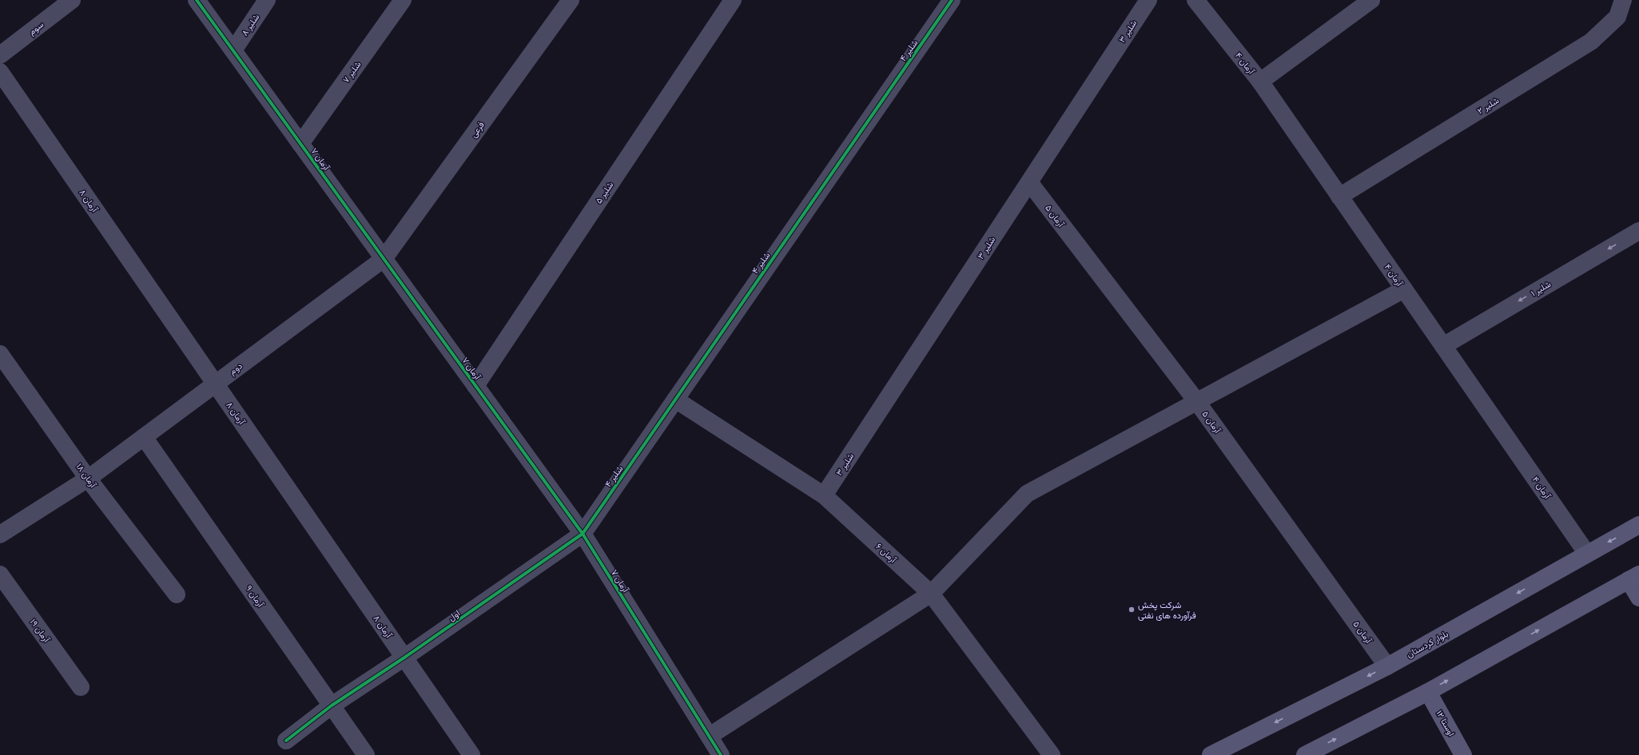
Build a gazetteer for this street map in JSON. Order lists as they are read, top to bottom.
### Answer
{
  "streets": {
    "main road": ["بلوار کردستان", "اوستا ۱۲"],
    "street": [
      "شلیر ۸",
      "سوم",
      "شلیر ۳",
      "شلیر ۴",
      "آرمان ۴",
      "شلیر ۷",
      "شلیر ۲",
      "فرعی",
      "آرمان ۷",
      "شلیر ۵",
      "آرمان ۸",
      "آرمان ۵",
      "شلیر ۱",
      "دوم",
      "آرمان ۱۸",
      "آرمان ۶",
      "آرمان ۹",
      "اول",
      "آرمان ۱۹"
    ]
  },
  "crossings": [
    ["شلیر ۸", "آرمان ۷"],
    ["شلیر ۳", "آرمان ۵"],
    ["شلیر ۳", "آرمان ۶"],
    ["شلیر ۴", "آرمان ۷"],
    ["شلیر ۴", "آرمان ۶"],
    ["شلیر ۴", "اول"],
    ["آرمان ۴", "شلیر ۲"],
    ["آرمان ۴", "شلیر ۱"],
    ["آرمان ۴", "بلوار کردستان"],
    ["شلیر ۷", "آرمان ۷"],
    ["فرعی", "آرمان ۷"],
    ["فرعی", "دوم"],
    ["آرمان ۷", "شلیر ۵"],
    ["آرمان ۷", "دوم"],
    ["آرمان ۷", "اول"],
    ["آرمان ۸", "دوم"],
    ["آرمان ۸", "اول"],
    ["آرمان ۵", "بلوار کردستان"],
    ["دوم", "آرمان ۱۸"],
    ["دوم", "آرمان ۹"],
    ["آرمان ۹", "اول"]
  ],
  "one_way": ["شلیر ۱"],
  "places": ["شرکت پخش فرآورده های نفتی"]
}
